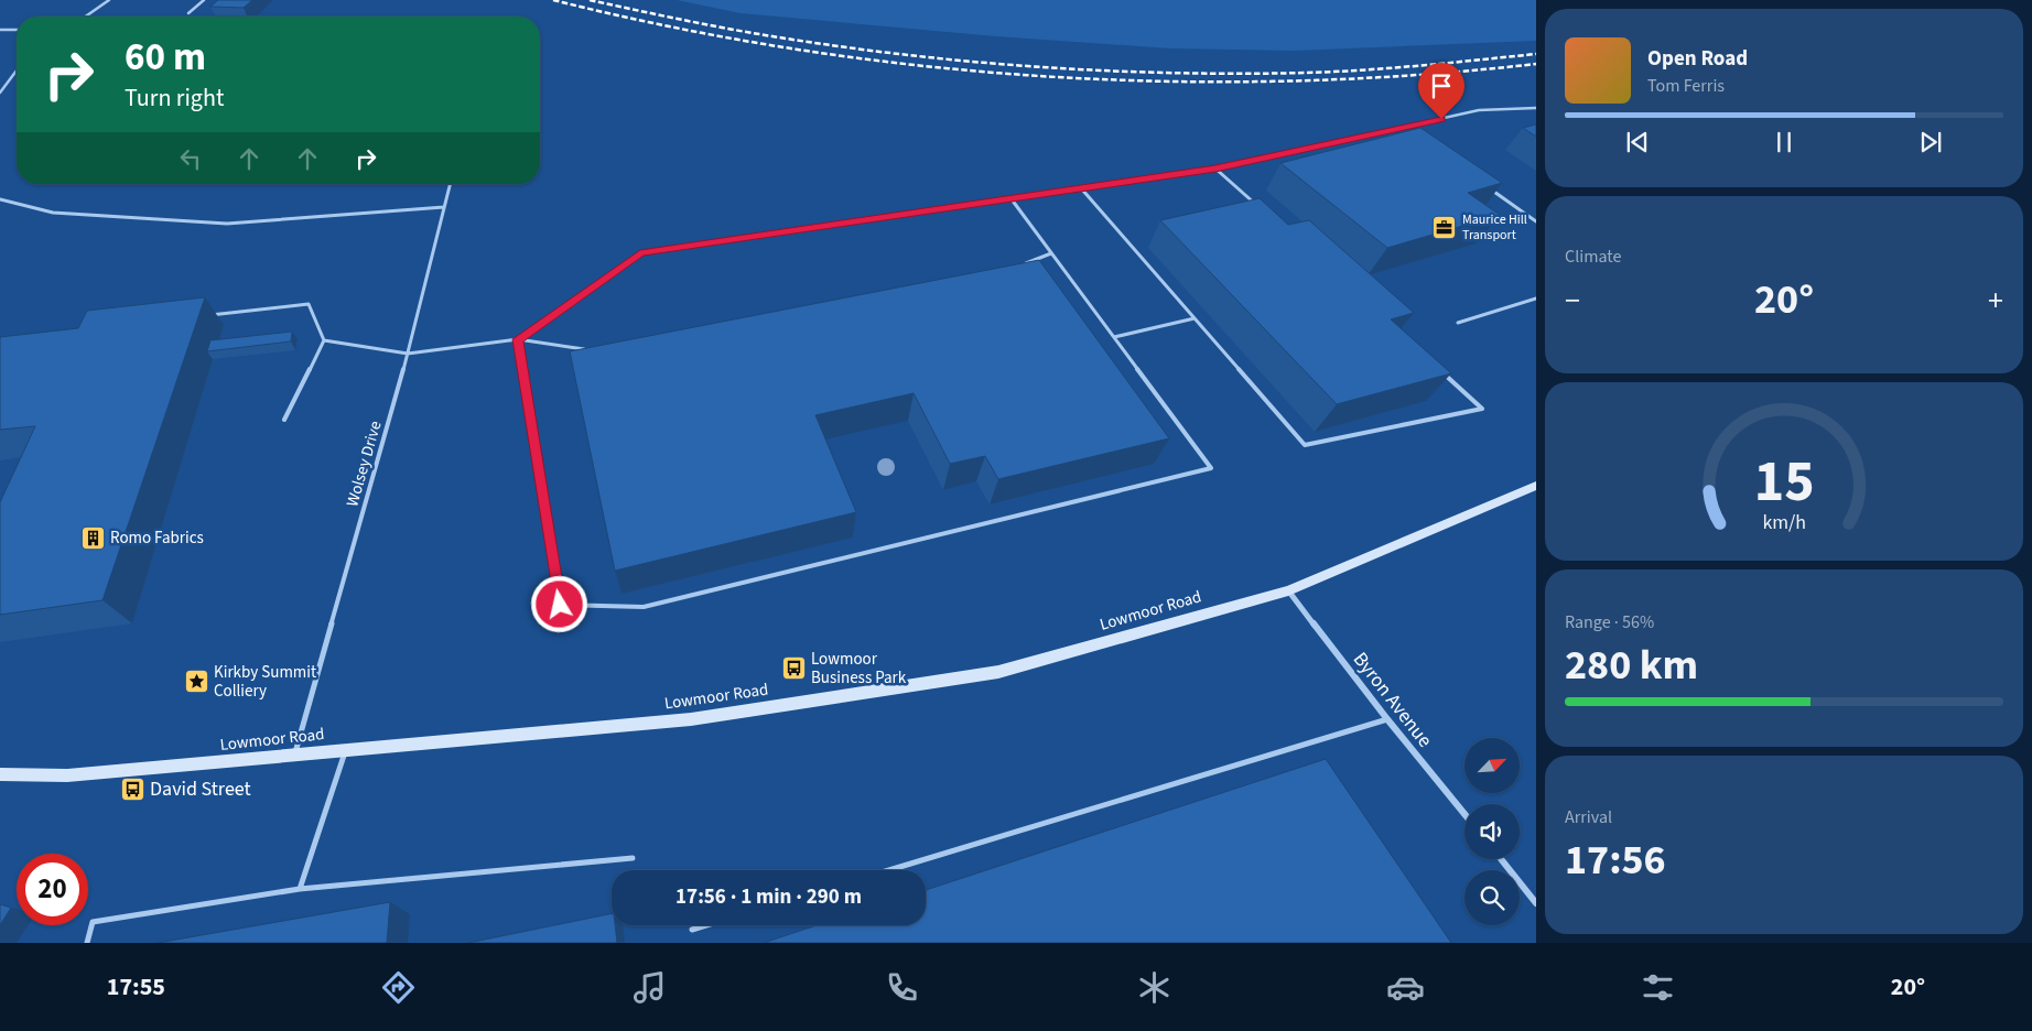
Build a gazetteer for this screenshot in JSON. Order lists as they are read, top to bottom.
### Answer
{
  "streets": {
    "main road": ["Lowmoor Road"],
    "street": ["Byron Avenue"],
    "lane": ["Wolsey Drive"]
  },
  "crossings": [
    ["Wolsey Drive", "Lowmoor Road"],
    ["Lowmoor Road", "Byron Avenue"]
  ],
  "places": {
    "office": ["Maurice Hill Transport"],
    "building": ["Romo Fabrics"],
    "bus stop": ["Lowmoor Business Park", "David Street"],
    "place": ["Kirkby Summit Colliery"]
  },
  "north": "top right",
  "page": {
    "turn": ["60 m", "Turn right"],
    "song": ["Open Road", "Tom Ferris"],
    "tile": [
      "Climate",
      ["Range · 56%", "280 km"],
      ["Arrival", "17:56"]
    ],
    "heat": ["−", "20°", "+"],
    "limit": "20",
    "trip": "17:56 · 1 min · 290 m",
    "tabs": ["17:55", "20°"],
    "gauge": ["15", "km/h"]
  }
}
